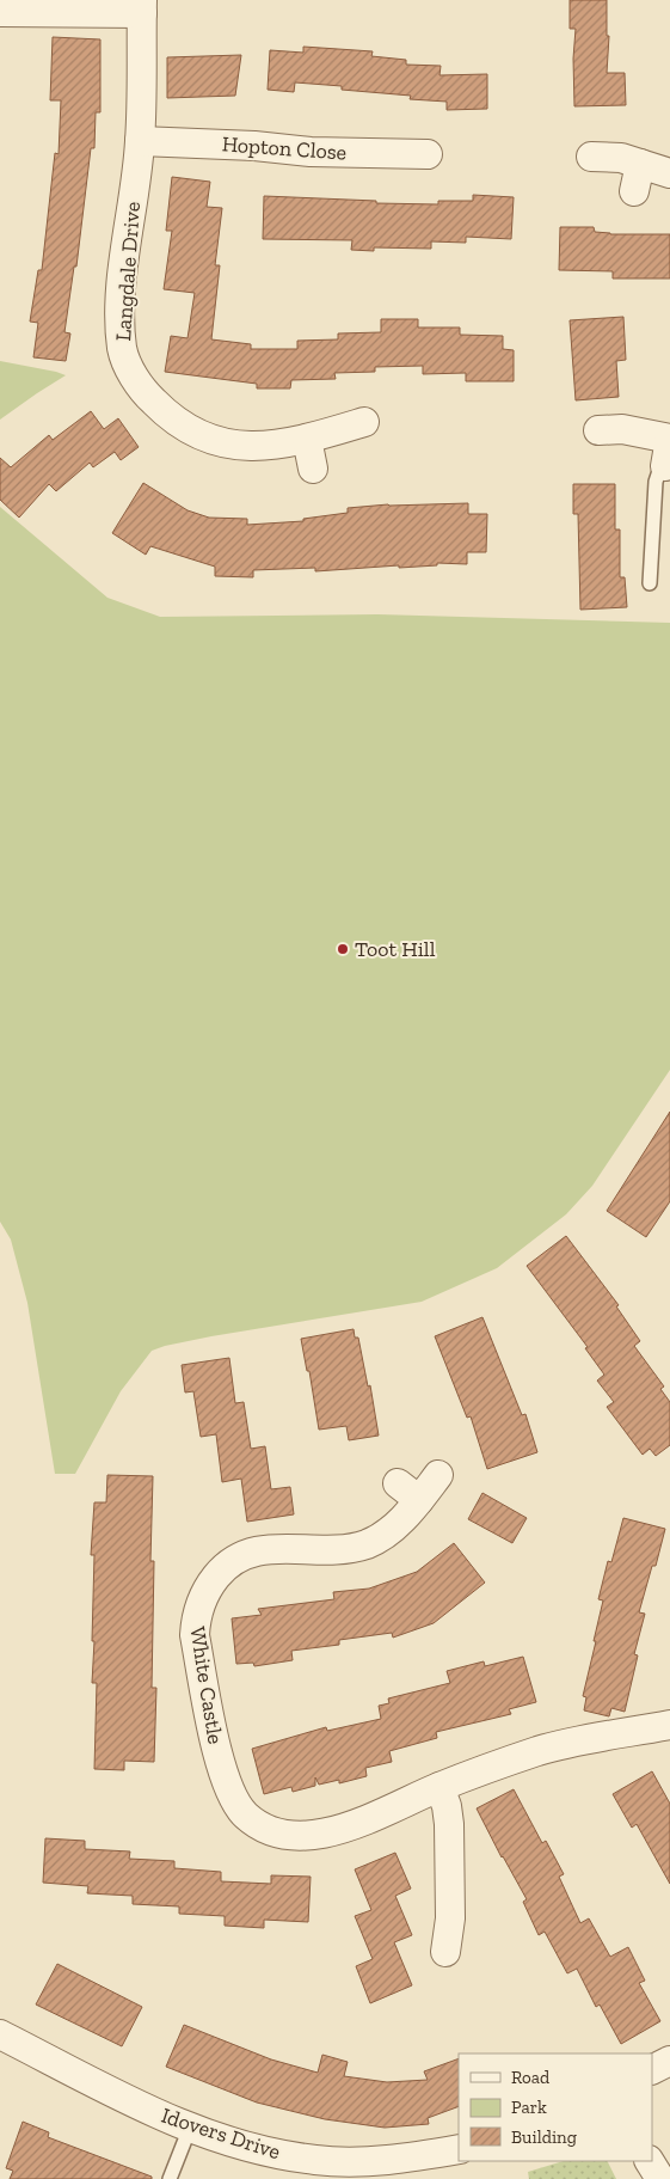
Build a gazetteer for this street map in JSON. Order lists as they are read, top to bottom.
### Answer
{
  "streets": {
    "street": [
      "Hopton Close",
      "Langdale Drive",
      "White Castle",
      "Idovers Drive"
    ]
  },
  "crossings": [
    ["Hopton Close", "Langdale Drive"]
  ],
  "places": ["Toot Hill"],
  "legend": ["Road", "Park", "Building"]
}
